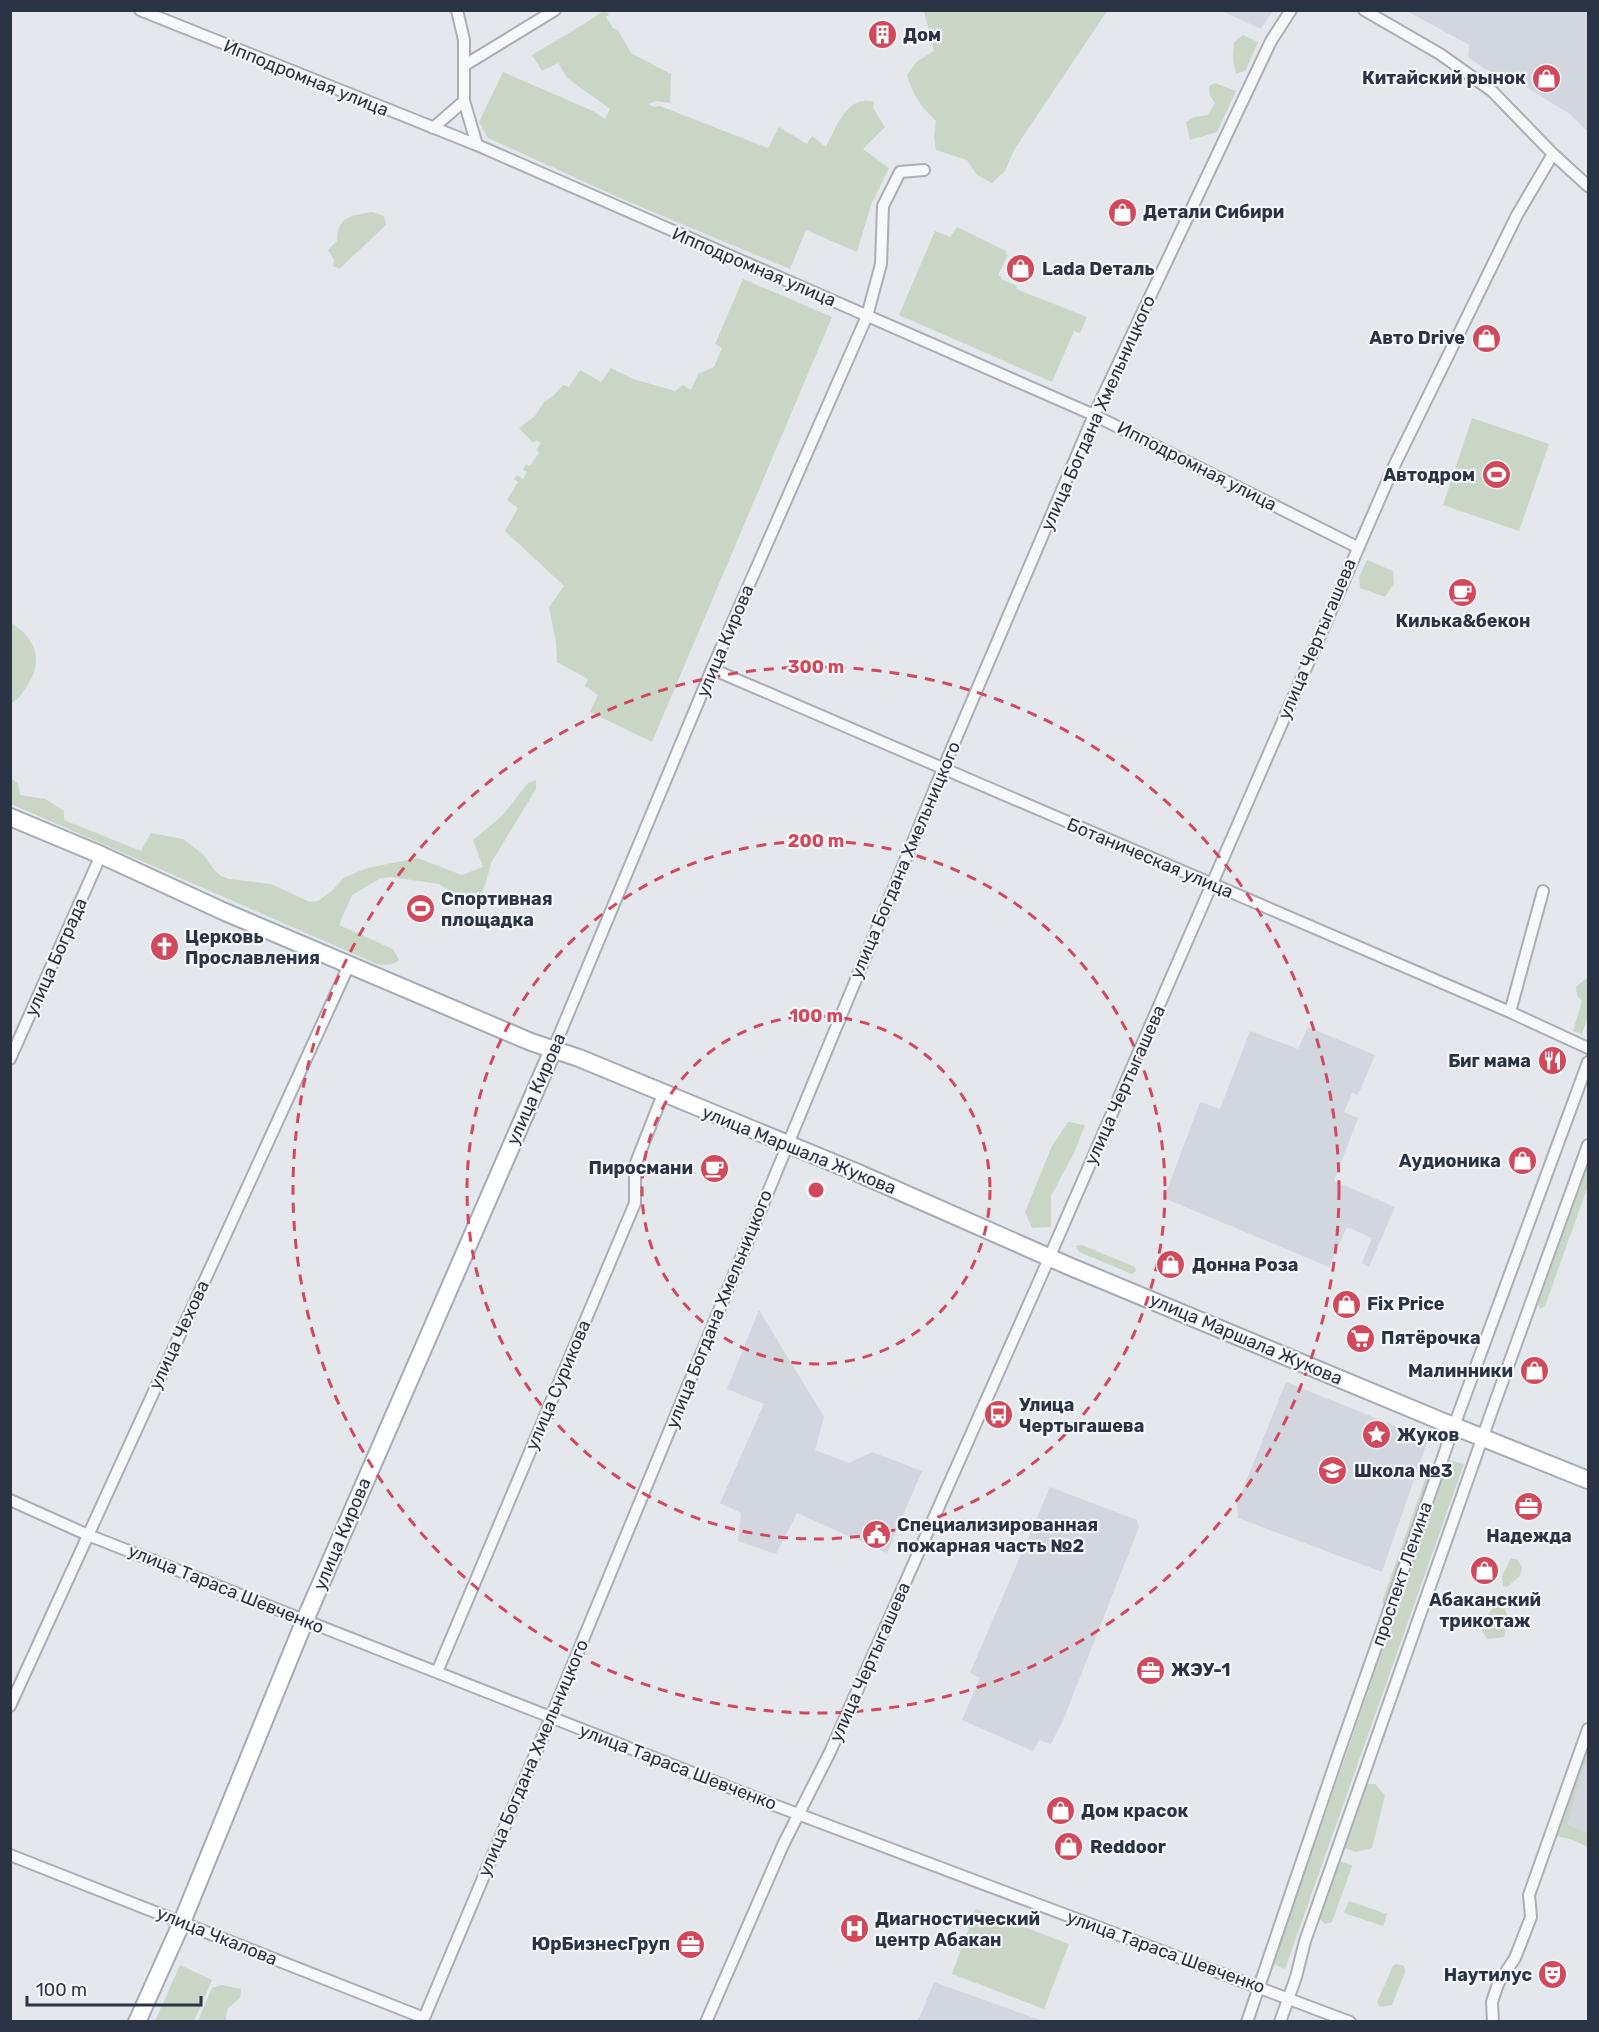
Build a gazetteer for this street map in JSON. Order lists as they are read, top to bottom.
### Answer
{
  "streets": {
    "main road": ["улица Кирова", "улица Маршала Жукова"],
    "street": [
      "Ипподромная улица",
      "улица Богдана Хмельницкого",
      "улица Чертыгашева",
      "Ботаническая улица",
      "улица Бограда",
      "улица Чехова",
      "улица Сурикова",
      "проспект Ленина",
      "улица Тараса Шевченко",
      "улица Чкалова"
    ]
  },
  "crossings": [
    ["Ипподромная улица", "улица Богдана Хмельницкого"],
    ["Ипподромная улица", "улица Чертыгашева"],
    ["Ипподромная улица", "улица Кирова"],
    ["улица Богдана Хмельницкого", "Ботаническая улица"],
    ["улица Богдана Хмельницкого", "улица Маршала Жукова"],
    ["улица Богдана Хмельницкого", "улица Тараса Шевченко"],
    ["улица Богдана Хмельницкого", "улица Чкалова"],
    ["улица Чертыгашева", "Ботаническая улица"],
    ["улица Чертыгашева", "улица Маршала Жукова"],
    ["улица Чертыгашева", "улица Тараса Шевченко"],
    ["улица Кирова", "Ботаническая улица"],
    ["улица Кирова", "улица Маршала Жукова"],
    ["улица Кирова", "улица Тараса Шевченко"],
    ["улица Кирова", "улица Чкалова"],
    ["улица Бограда", "улица Маршала Жукова"],
    ["улица Маршала Жукова", "улица Чехова"],
    ["улица Маршала Жукова", "улица Сурикова"],
    ["улица Маршала Жукова", "проспект Ленина"],
    ["улица Чехова", "улица Тараса Шевченко"],
    ["улица Сурикова", "улица Тараса Шевченко"],
    ["проспект Ленина", "улица Тараса Шевченко"]
  ],
  "places": {
    "building": ["Дом"],
    "shop": [
      "Китайский рынок",
      "Детали Сибири",
      "Lada Dеталь",
      "Авто Drive",
      "Аудионика",
      "Донна Роза",
      "Fix Price",
      "Малинники",
      "Абаканский трикотаж",
      "Дом красок",
      "Reddoor"
    ],
    "sports": ["Автодром", "Спортивная площадка"],
    "cafe": ["Килька&бекон", "Пиросмани"],
    "church": ["Церковь Прославления"],
    "restaurant": ["Биг мама"],
    "supermarket": ["Пятёрочка"],
    "bus stop": ["Улица Чертыгашева"],
    "place": ["Жуков"],
    "school or university": ["Школа №3"],
    "office": ["Надежда", "ЖЭУ-1", "ЮрБизнесГруп"],
    "public building": ["Специализированная пожарная часть №2"],
    "hospital": ["Диагностический центр Абакан"],
    "theatre": ["Наутилус"]
  },
  "scale_bar": "100 m",
  "rings": ["300 m", "200 m", "100 m"]
}
